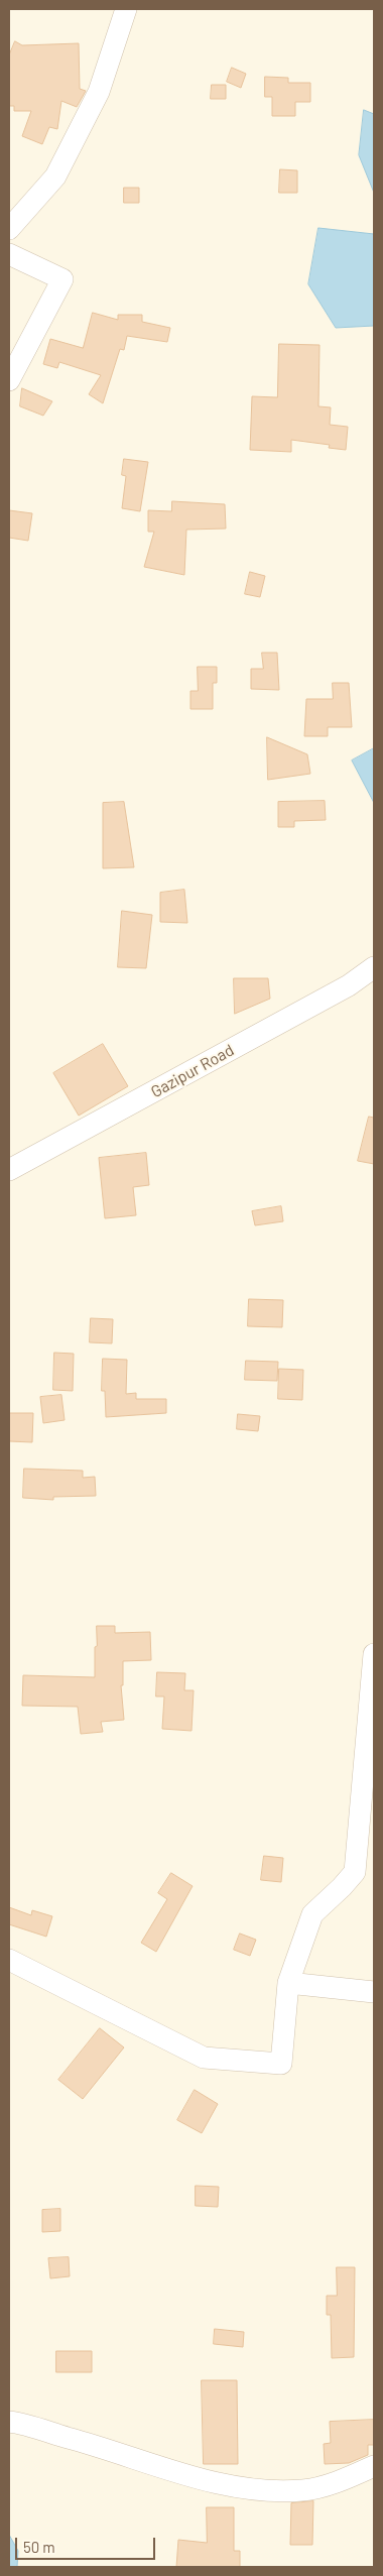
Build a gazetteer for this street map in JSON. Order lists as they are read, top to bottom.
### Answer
{
  "streets": {
    "street": ["Gazipur Road"]
  },
  "scale_bar": "50 m"
}
